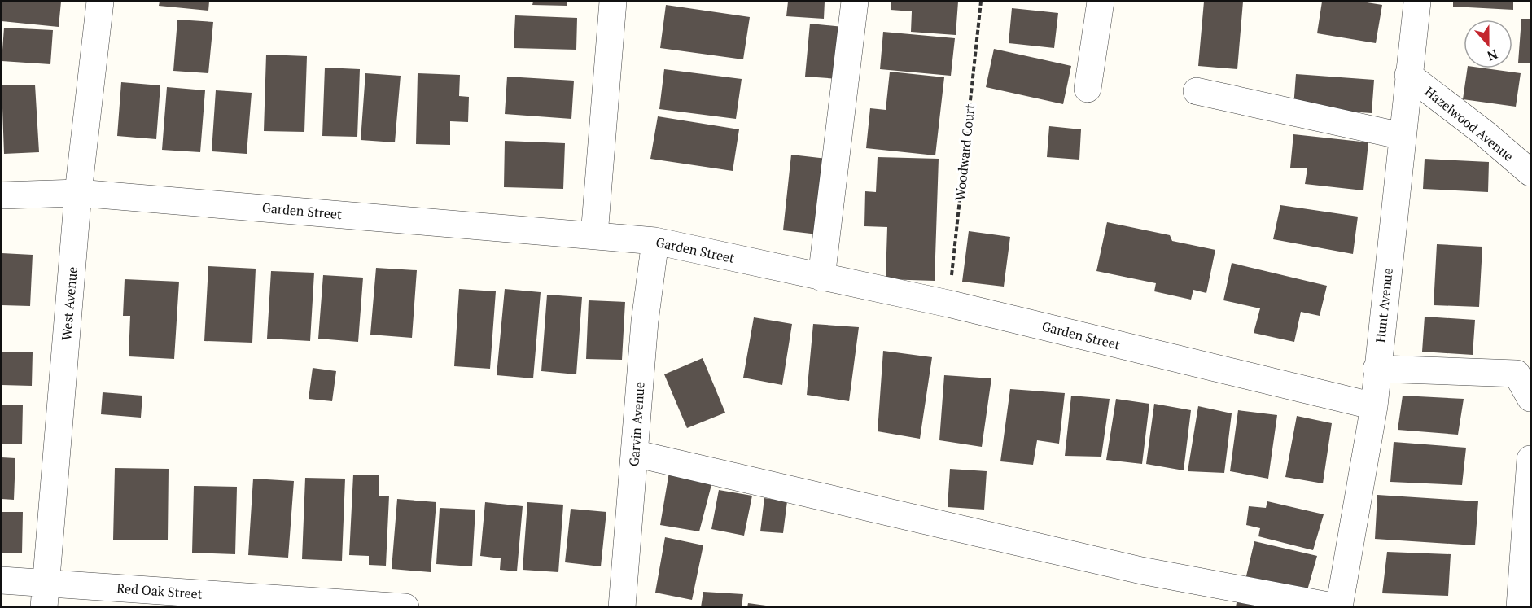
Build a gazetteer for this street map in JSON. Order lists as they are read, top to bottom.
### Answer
{
  "streets": {
    "street": [
      "Hazelwood Avenue",
      "Garden Street",
      "West Avenue",
      "Hunt Avenue",
      "Garvin Avenue",
      "Red Oak Street"
    ],
    "path": ["Woodward Court"]
  },
  "crossings": [
    ["Hazelwood Avenue", "Hunt Avenue"],
    ["Woodward Court", "Garden Street"],
    ["Garden Street", "West Avenue"],
    ["Garden Street", "Hunt Avenue"],
    ["Garden Street", "Garvin Avenue"],
    ["West Avenue", "Red Oak Street"]
  ],
  "north": "bottom"
}
